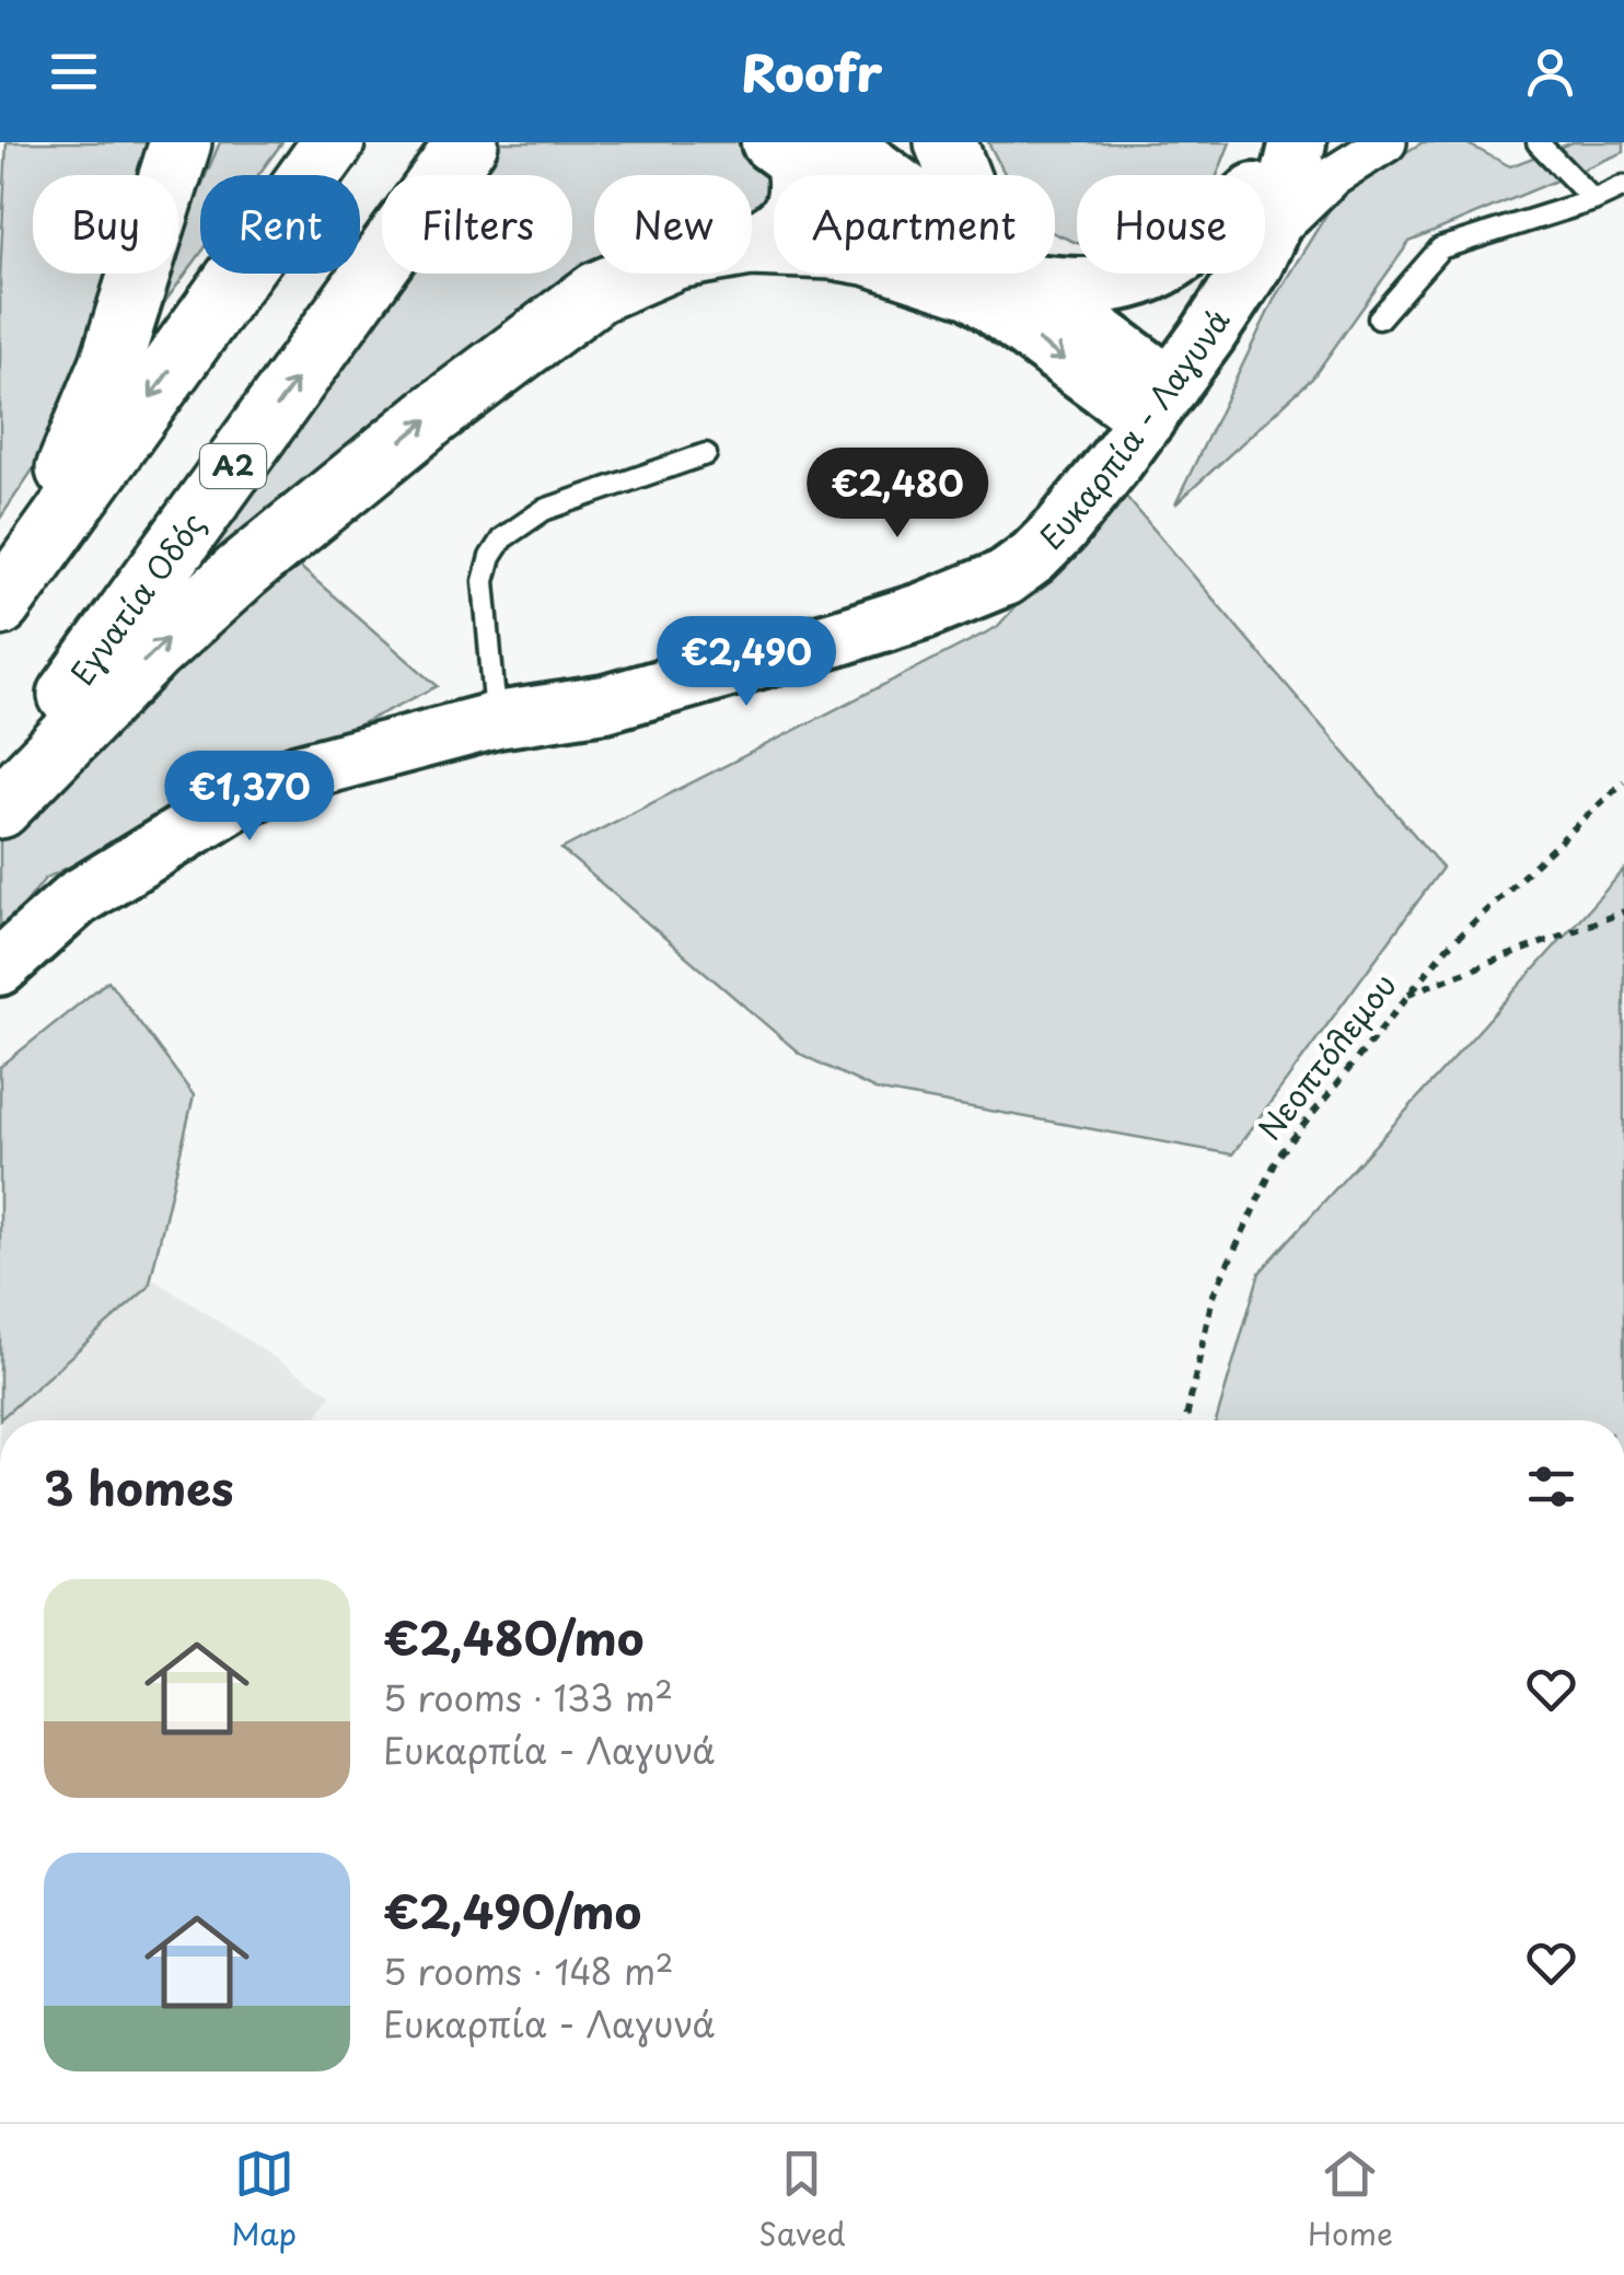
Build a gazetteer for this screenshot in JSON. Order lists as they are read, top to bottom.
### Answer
{
  "streets": {
    "highway": ["Α2", "Εγνατία Οδός"],
    "street": ["Ευκαρπία - Λαγυνά"],
    "path": ["Νεοπτόλεμου"]
  },
  "page": {
    "header": "Roofr",
    "chip": [
      "Buy",
      "Rent",
      "Filters",
      "New",
      "Apartment",
      "House"
    ],
    "price": ["€2,480", "€2,490", "€1,370"],
    "heading": "3 homes",
    "list": [
      {
        "name": "€2,480/mo",
        "note": "5 rooms · 133 m² · Ευκαρπία - Λαγυνά"
      },
      {
        "name": "€2,490/mo",
        "note": "5 rooms · 148 m² · Ευκαρπία - Λαγυνά"
      }
    ],
    "tabs": ["Map", "Saved", "Home"]
  }
}
